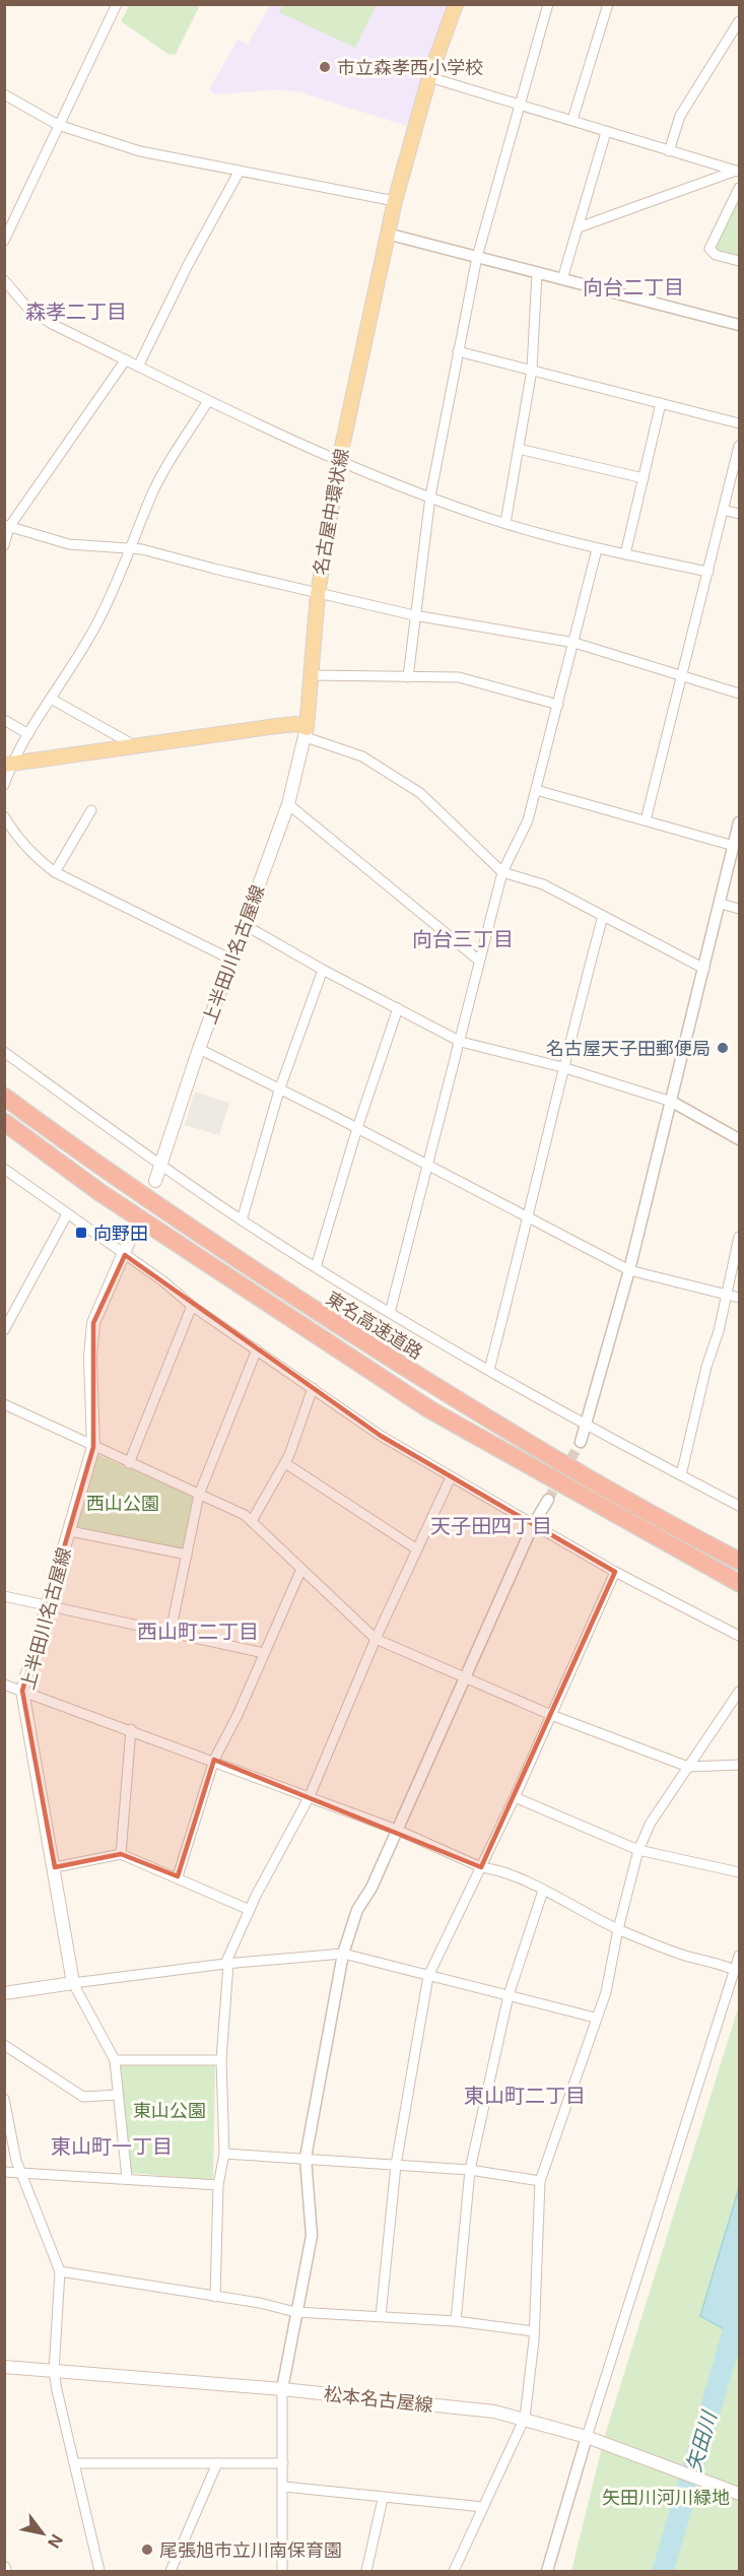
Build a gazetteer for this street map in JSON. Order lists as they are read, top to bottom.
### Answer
{
  "streets": {
    "highway": ["東名高速道路"],
    "main road": ["名古屋中環状線", "上半田川名古屋線", "松本名古屋線"]
  },
  "crossings": [
    ["名古屋中環状線", "上半田川名古屋線"]
  ],
  "districts": [
    "向台二丁目",
    "森孝二丁目",
    "向台三丁目",
    "天子田四丁目",
    "西山町二丁目",
    "東山町二丁目",
    "東山町一丁目"
  ],
  "water": ["矢田川"],
  "parks": ["西山公園", "東山公園", "矢田川河川緑地"],
  "places": {
    "other": ["市立森孝西小学校", "名古屋天子田郵便局", "尾張旭市立川南保育園"],
    "transit": ["向野田"]
  },
  "north": "bottom right"
}
